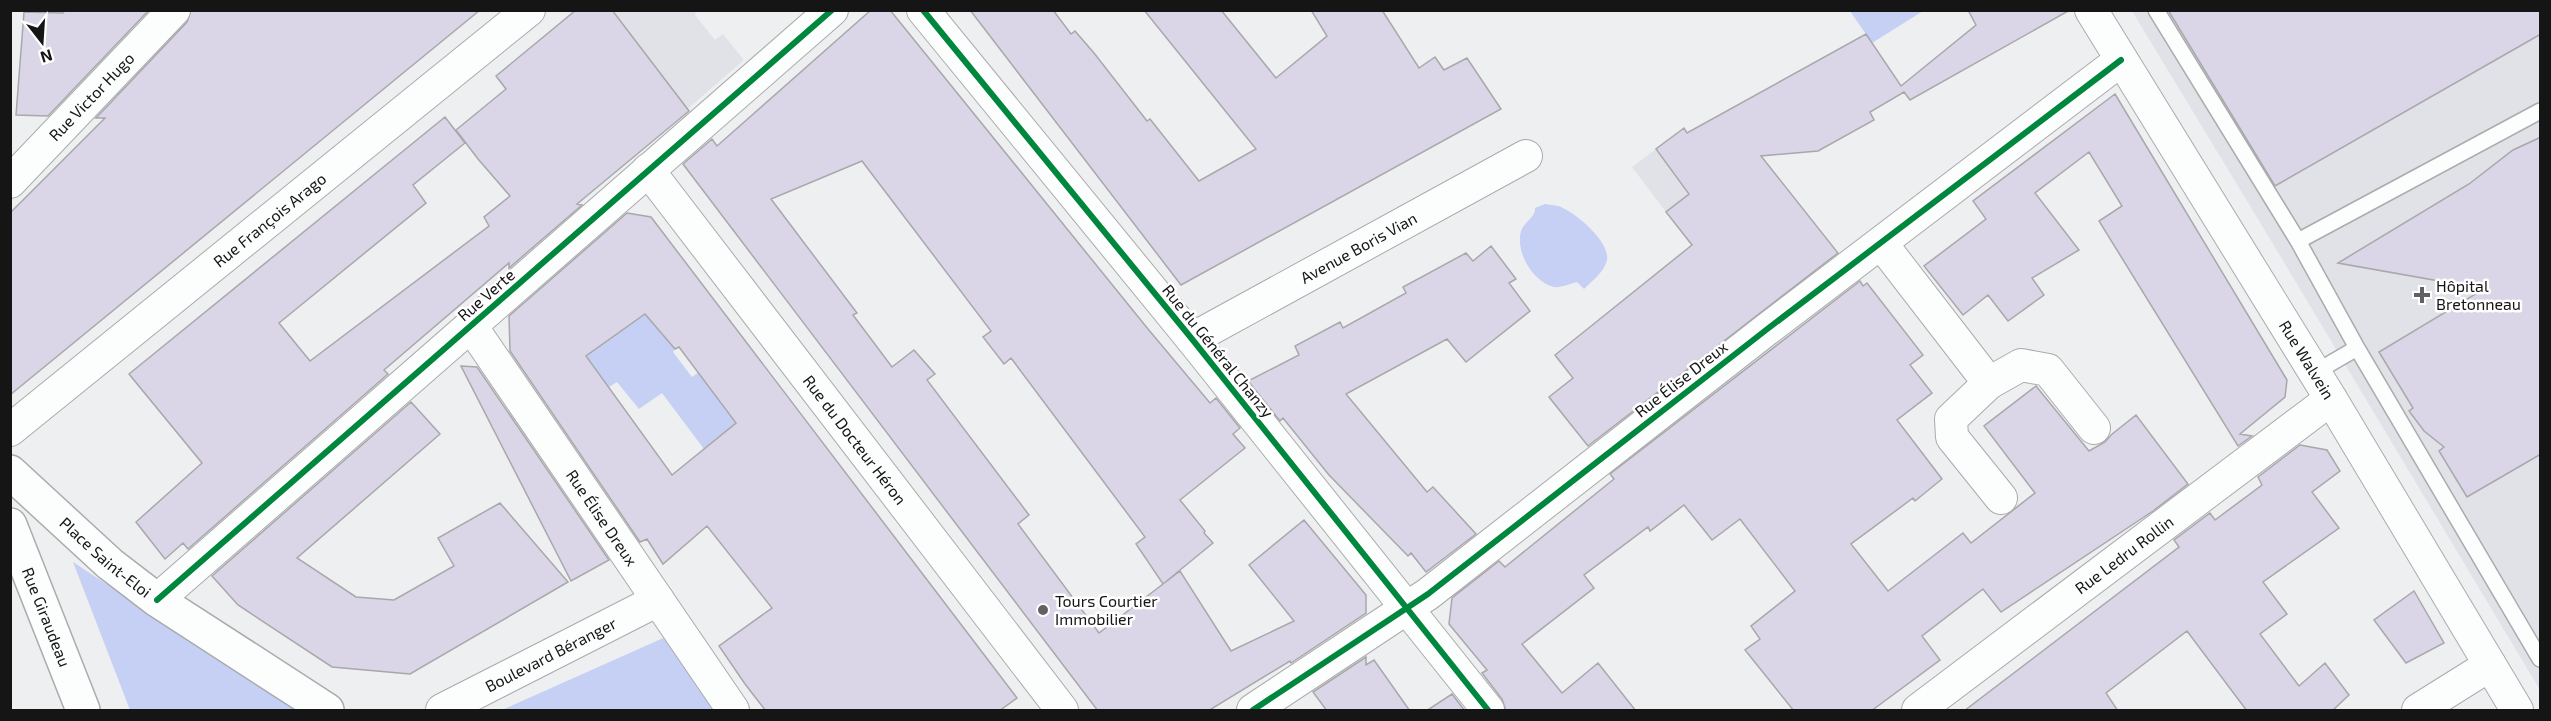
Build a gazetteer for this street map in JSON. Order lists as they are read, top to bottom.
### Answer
{
  "streets": {
    "street": [
      "Rue Victor Hugo",
      "Rue François Arago",
      "Avenue Boris Vian",
      "Rue Verte",
      "Rue du Général Chanzy",
      "Rue Walvein",
      "Rue Élise Dreux",
      "Rue du Docteur Héron",
      "Rue Ledru Rollin",
      "Place Saint-Eloi",
      "Rue Giraudeau",
      "Boulevard Béranger"
    ]
  },
  "crossings": [
    ["Avenue Boris Vian", "Rue du Général Chanzy"],
    ["Rue Verte", "Rue Élise Dreux"],
    ["Rue Verte", "Rue du Docteur Héron"],
    ["Rue Verte", "Place Saint-Eloi"],
    ["Rue du Général Chanzy", "Rue Élise Dreux"],
    ["Rue Walvein", "Rue Élise Dreux"],
    ["Rue Walvein", "Rue Ledru Rollin"],
    ["Rue Élise Dreux", "Boulevard Béranger"]
  ],
  "places": {
    "health": ["Hôpital Bretonneau"],
    "other": ["Tours Courtier Immobilier"]
  },
  "north": "bottom"
}
